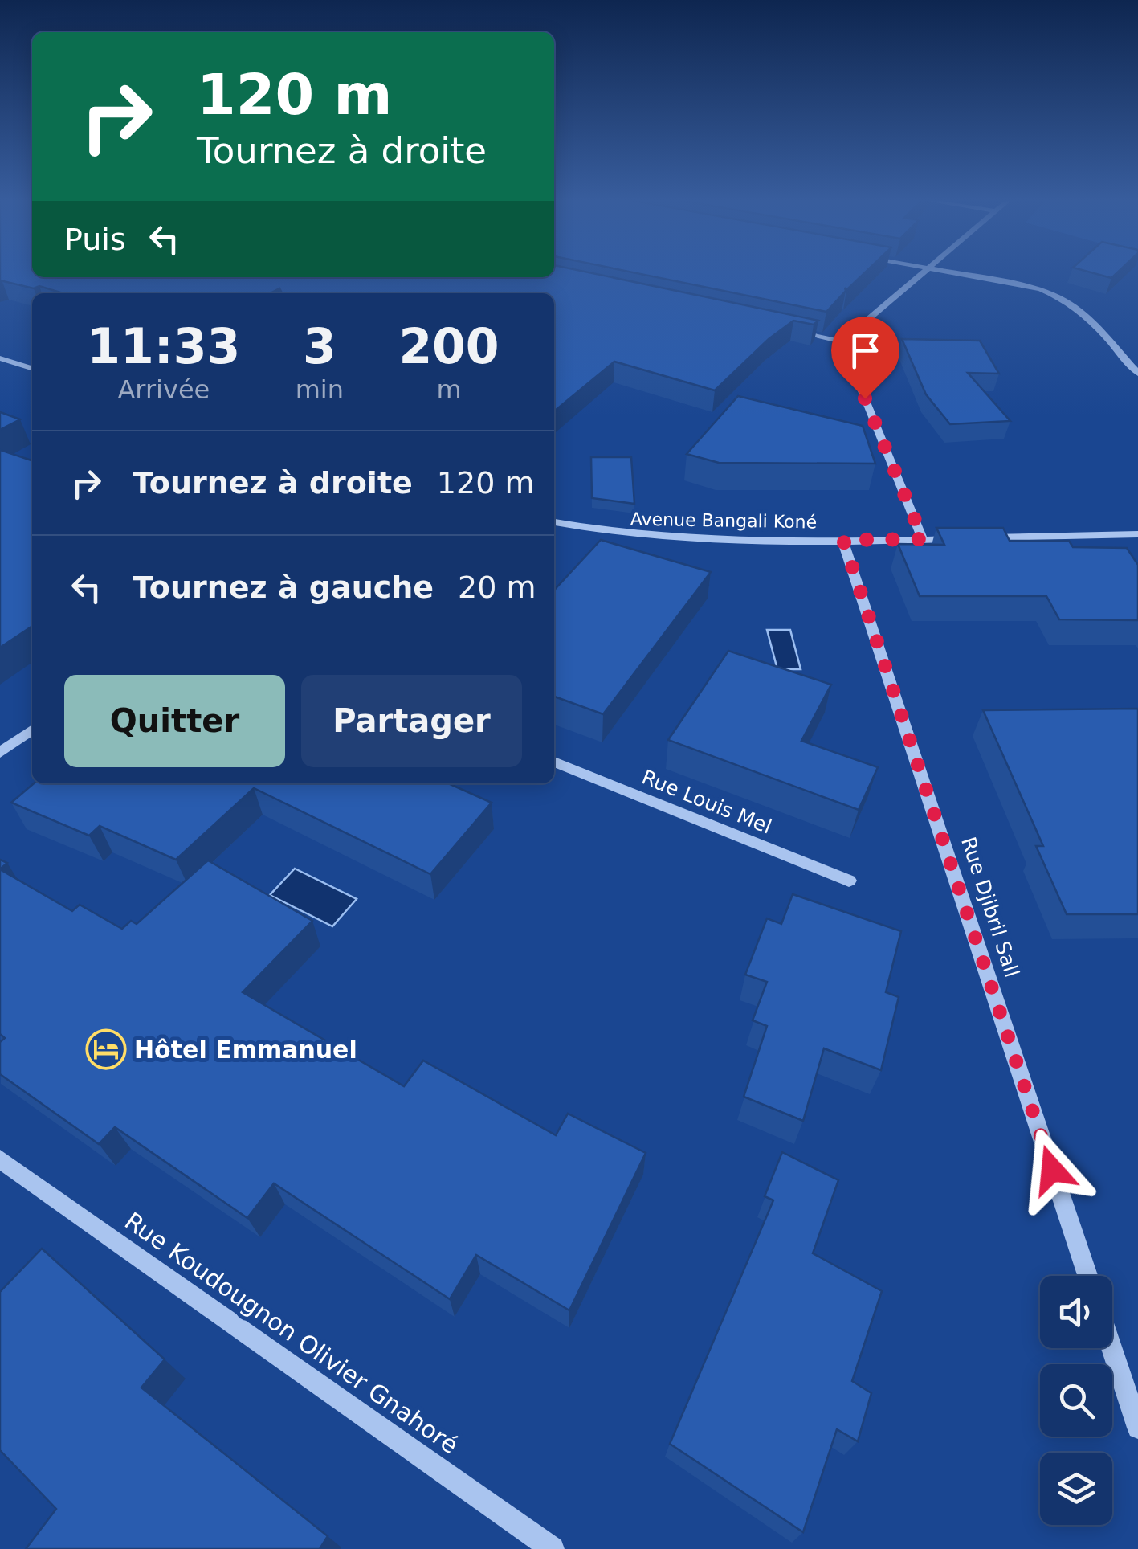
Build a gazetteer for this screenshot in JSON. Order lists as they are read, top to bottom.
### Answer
{
  "streets": {
    "street": [
      "Avenue Bangali Koné",
      "Rue Louis Mel",
      "Rue Djibril Sall",
      "Rue Koudougnon Olivier Gnahoré"
    ]
  },
  "crossings": [
    ["Avenue Bangali Koné", "Rue Djibril Sall"]
  ],
  "places": {
    "hotel": ["Hôtel Emmanuel"]
  },
  "page": {
    "turn": ["120 m", "Tournez à droite"],
    "then": "Puis",
    "eta": [
      "11:33",
      "Arrivée",
      "3",
      "min",
      "200",
      "m"
    ],
    "list": [
      {
        "name": "Tournez à droite",
        "value": "120 m"
      },
      {
        "name": "Tournez à gauche",
        "value": "20 m"
      }
    ],
    "buttons": ["Quitter", "Partager"]
  }
}
